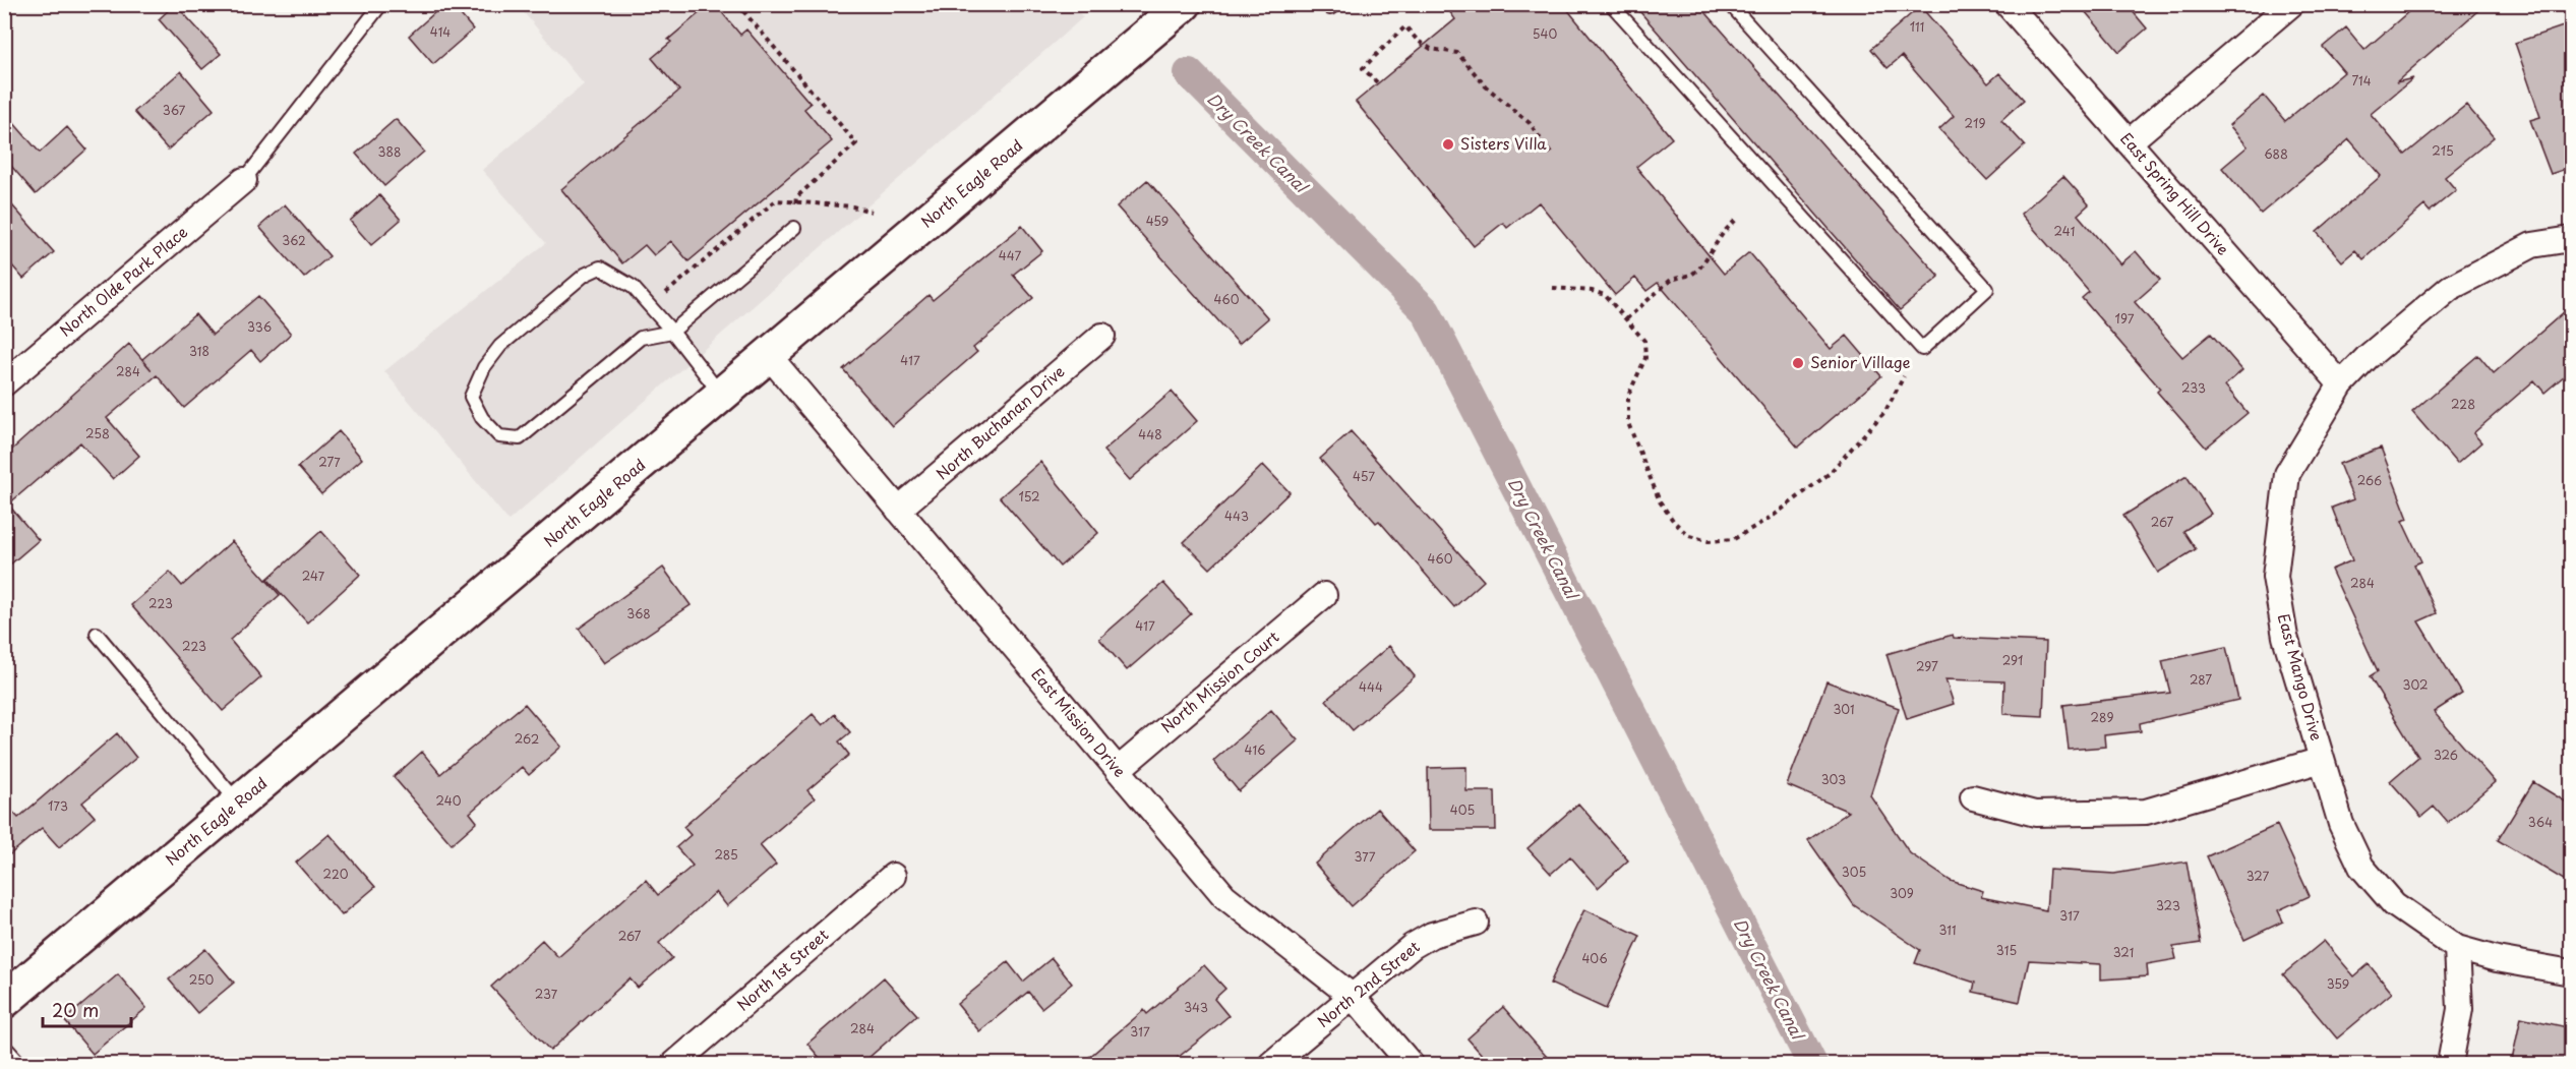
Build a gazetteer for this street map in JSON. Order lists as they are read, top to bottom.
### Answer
{
  "streets": {
    "main road": ["North Eagle Road"],
    "street": [
      "East Spring Hill Drive",
      "North Olde Park Place",
      "North Buchanan Drive",
      "East Mango Drive",
      "North Mission Court",
      "East Mission Drive",
      "North 1st Street",
      "North 2nd Street"
    ]
  },
  "crossings": [
    ["North Eagle Road", "East Mission Drive"],
    ["East Spring Hill Drive", "East Mango Drive"],
    ["North Buchanan Drive", "East Mission Drive"],
    ["North Mission Court", "East Mission Drive"],
    ["East Mission Drive", "North 2nd Street"]
  ],
  "water": ["Dry Creek Canal"],
  "places": ["Sisters Villa", "Senior Village"],
  "house_numbers": [
    "111",
    "414",
    "540",
    "714",
    "367",
    "219",
    "215",
    "388",
    "688",
    "459",
    "241",
    "362",
    "447",
    "460",
    "197",
    "336",
    "318",
    "417",
    "284",
    "233",
    "228",
    "258",
    "448",
    "277",
    "457",
    "266",
    "152",
    "443",
    "267",
    "460",
    "247",
    "284",
    "223",
    "368",
    "417",
    "223",
    "291",
    "297",
    "287",
    "302",
    "444",
    "301",
    "289",
    "262",
    "416",
    "326",
    "303",
    "240",
    "173",
    "405",
    "364",
    "285",
    "377",
    "305",
    "220",
    "327",
    "309",
    "323",
    "317",
    "311",
    "267",
    "315",
    "321",
    "406",
    "250",
    "359",
    "237",
    "343",
    "284",
    "317"
  ],
  "scale_bar": "20 m"
}
